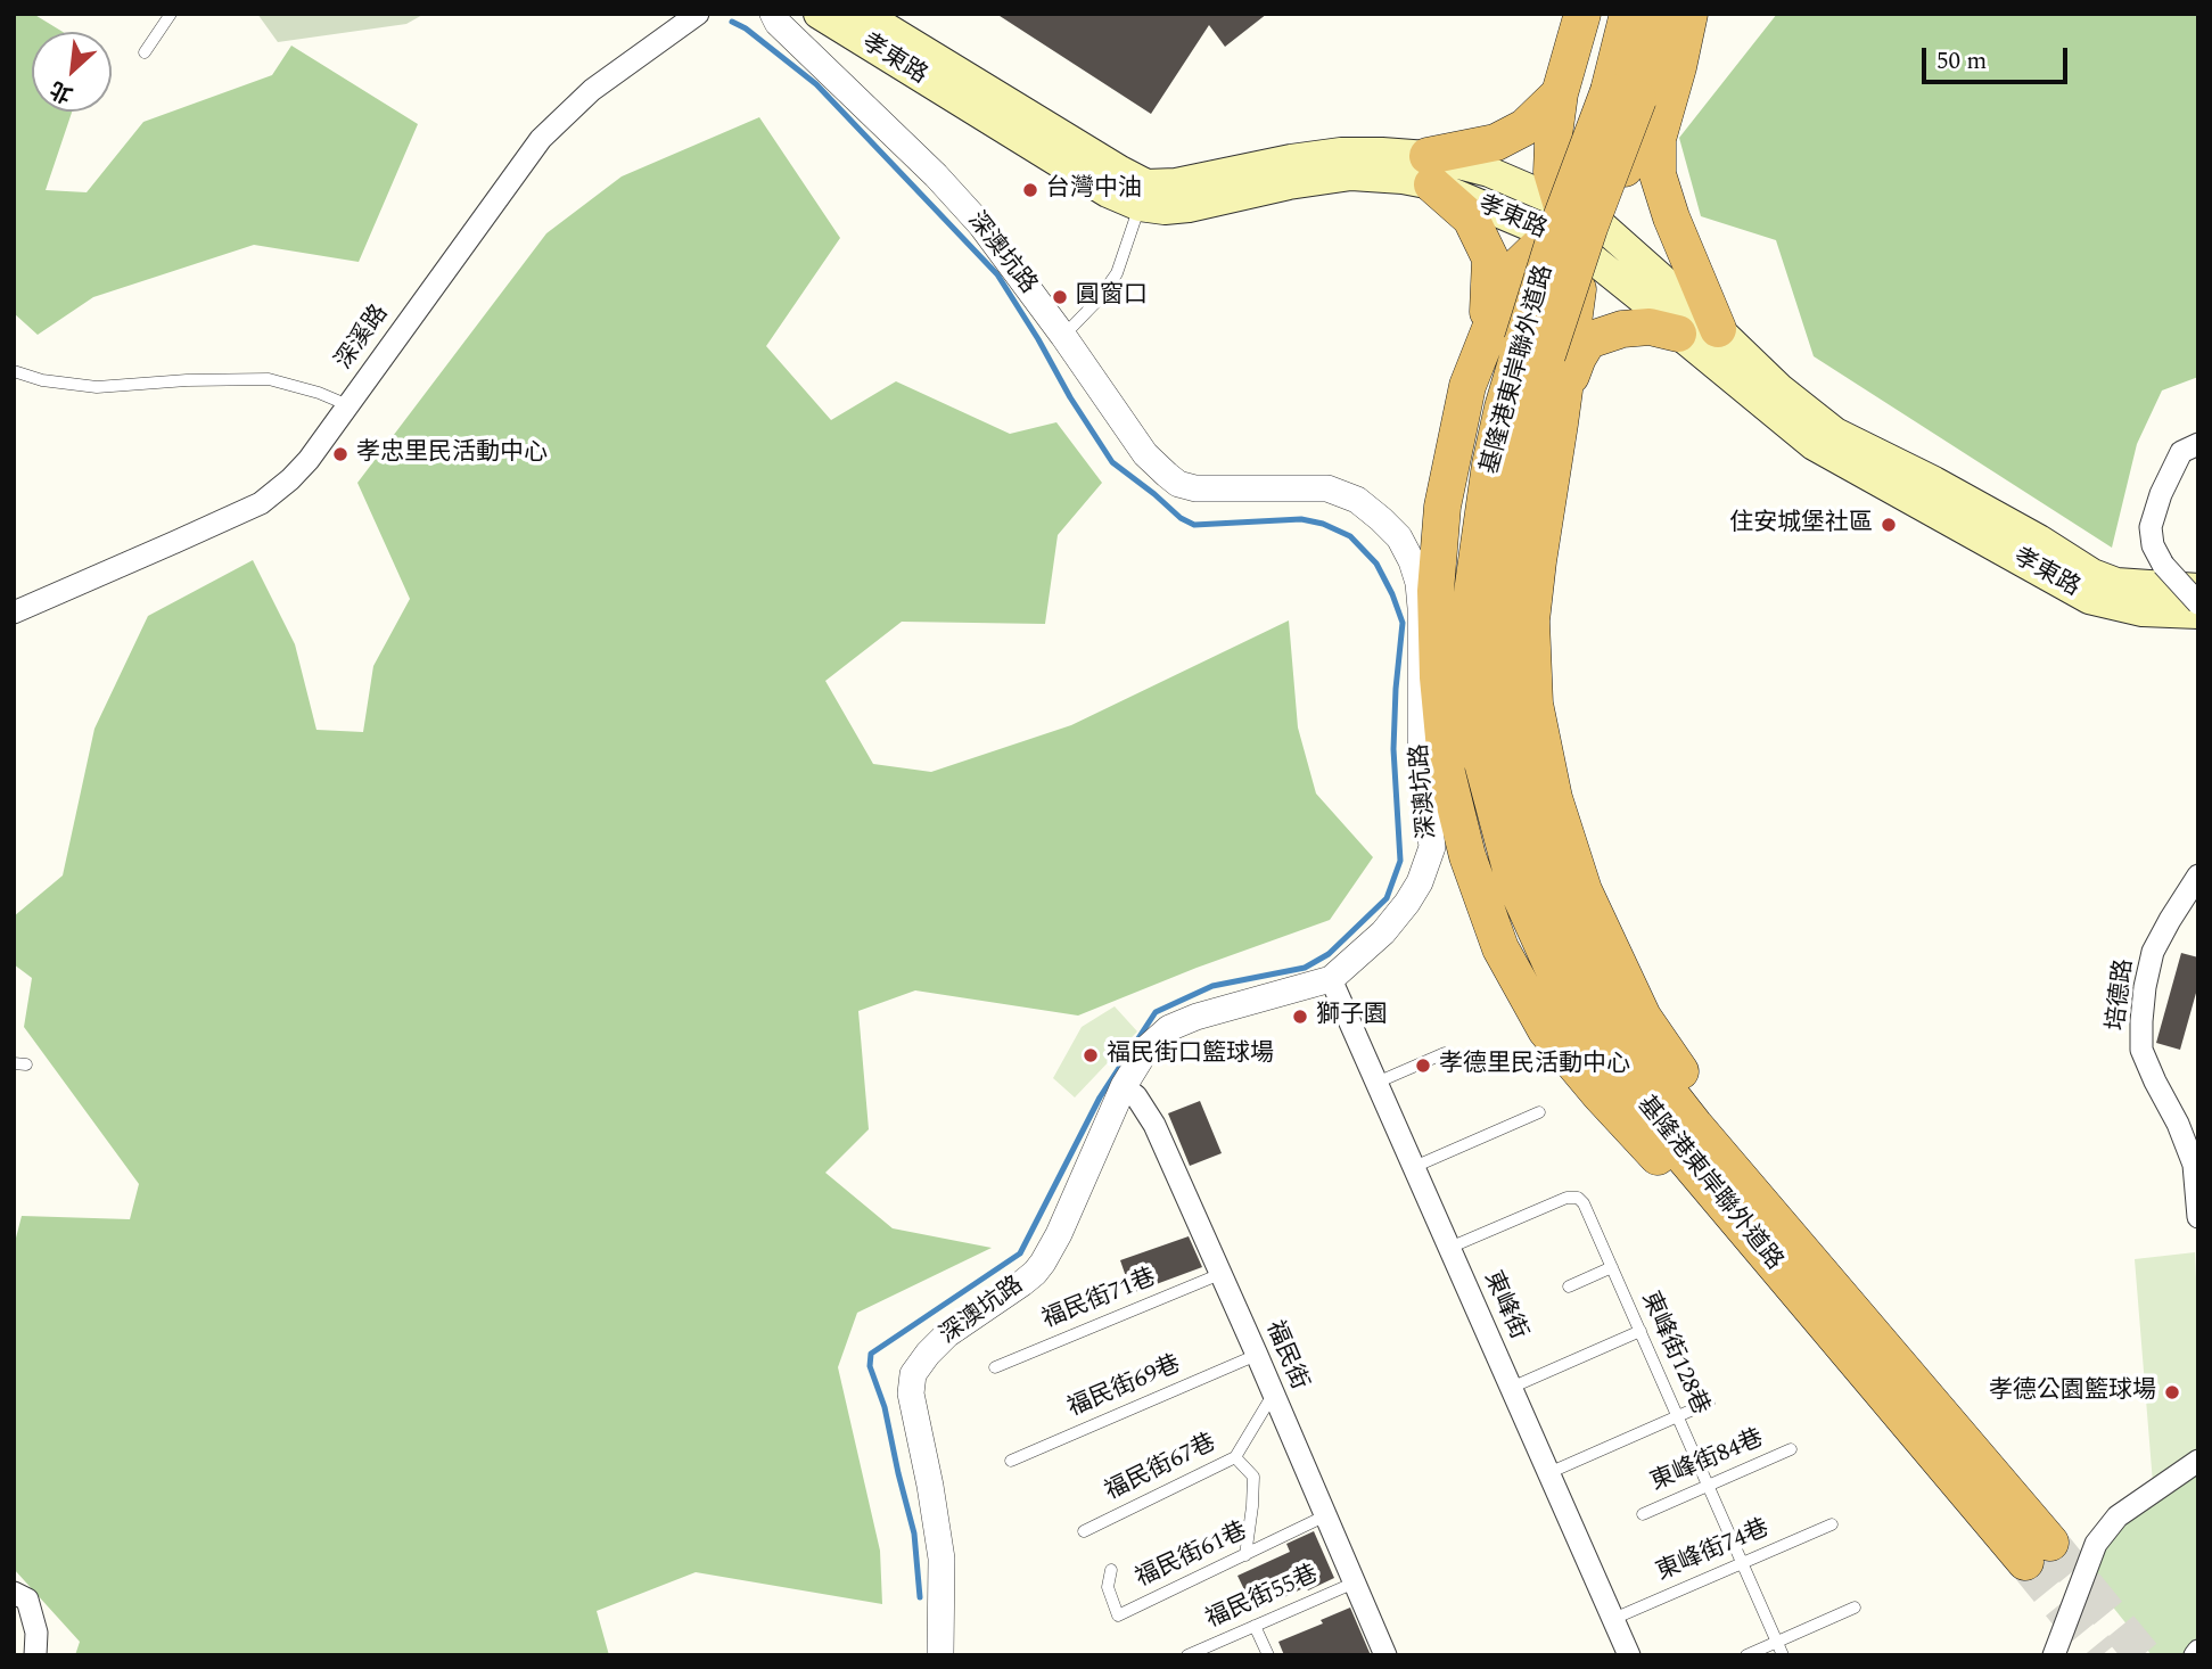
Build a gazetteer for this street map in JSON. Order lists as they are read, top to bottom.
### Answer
{
  "streets": {
    "highway": ["基隆港東岸聯外道路"],
    "main road": ["孝東路"],
    "street": [
      "深澳坑路",
      "深溪路",
      "培德路",
      "東峰街",
      "福民街"
    ],
    "lane": [
      "福民街71巷",
      "東峰街128巷",
      "福民街69巷",
      "東峰街84巷",
      "福民街67巷",
      "東峰街74巷",
      "福民街61巷",
      "福民街55巷"
    ]
  },
  "crossings": [
    ["深澳坑路", "東峰街"],
    ["深澳坑路", "福民街"],
    ["福民街71巷", "福民街"],
    ["東峰街", "東峰街128巷"],
    ["東峰街", "東峰街74巷"],
    ["東峰街128巷", "東峰街84巷"],
    ["東峰街128巷", "東峰街74巷"],
    ["福民街", "福民街69巷"],
    ["福民街", "福民街67巷"],
    ["福民街", "福民街61巷"],
    ["福民街", "福民街55巷"]
  ],
  "places": [
    "台灣中油",
    "圓窗口",
    "孝忠里民活動中心",
    "住安城堡社區",
    "獅子園",
    "福民街口籃球場",
    "孝德里民活動中心",
    "孝德公園籃球場"
  ],
  "scale_bar": "50 m",
  "north": "bottom left"
}
